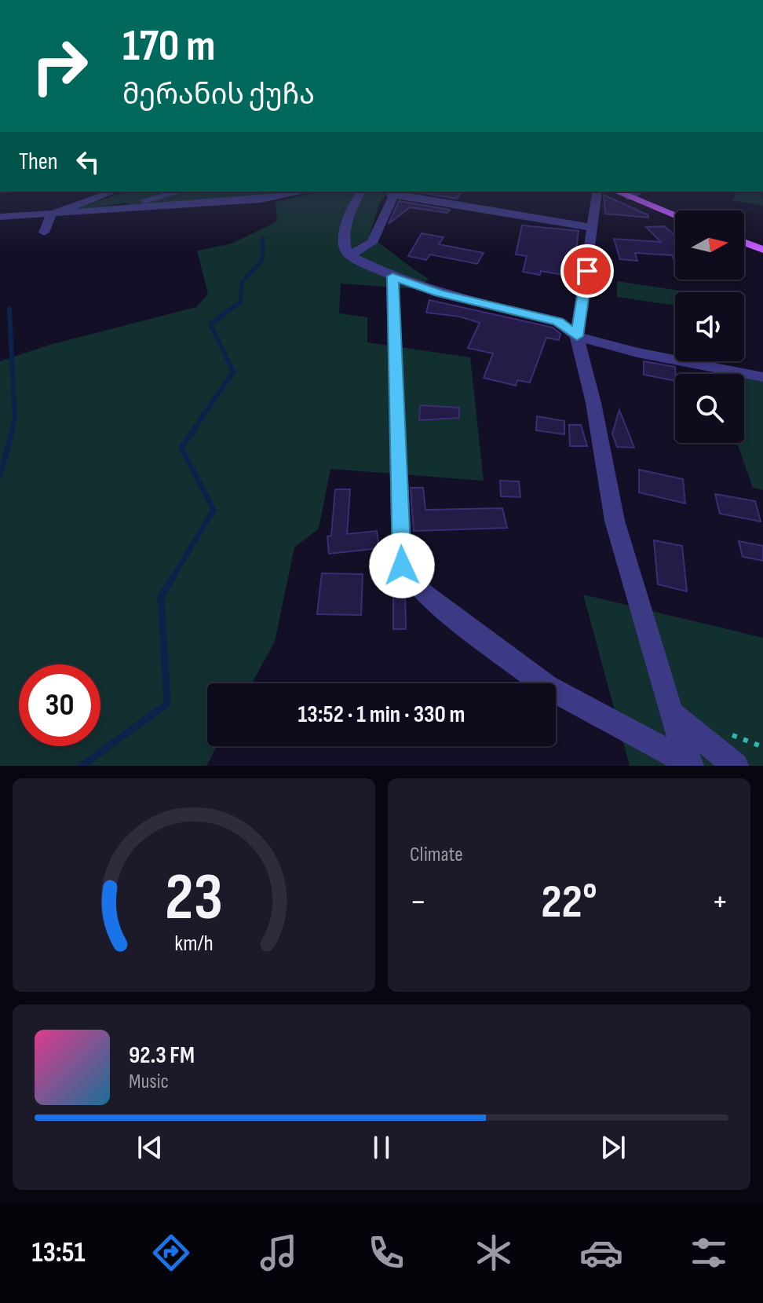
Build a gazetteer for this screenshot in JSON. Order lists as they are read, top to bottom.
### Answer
{
  "north": "right",
  "page": {
    "turn": ["170 m", "მერანის ქუჩა"],
    "then": "Then",
    "limit": "30",
    "trip": "13:52 · 1 min · 330 m",
    "tile": "Climate",
    "heat": ["−", "22°", "+"],
    "song": ["92.3 FM", "Music"],
    "tabs": "13:51",
    "gauge": ["23", "km/h"]
  }
}
